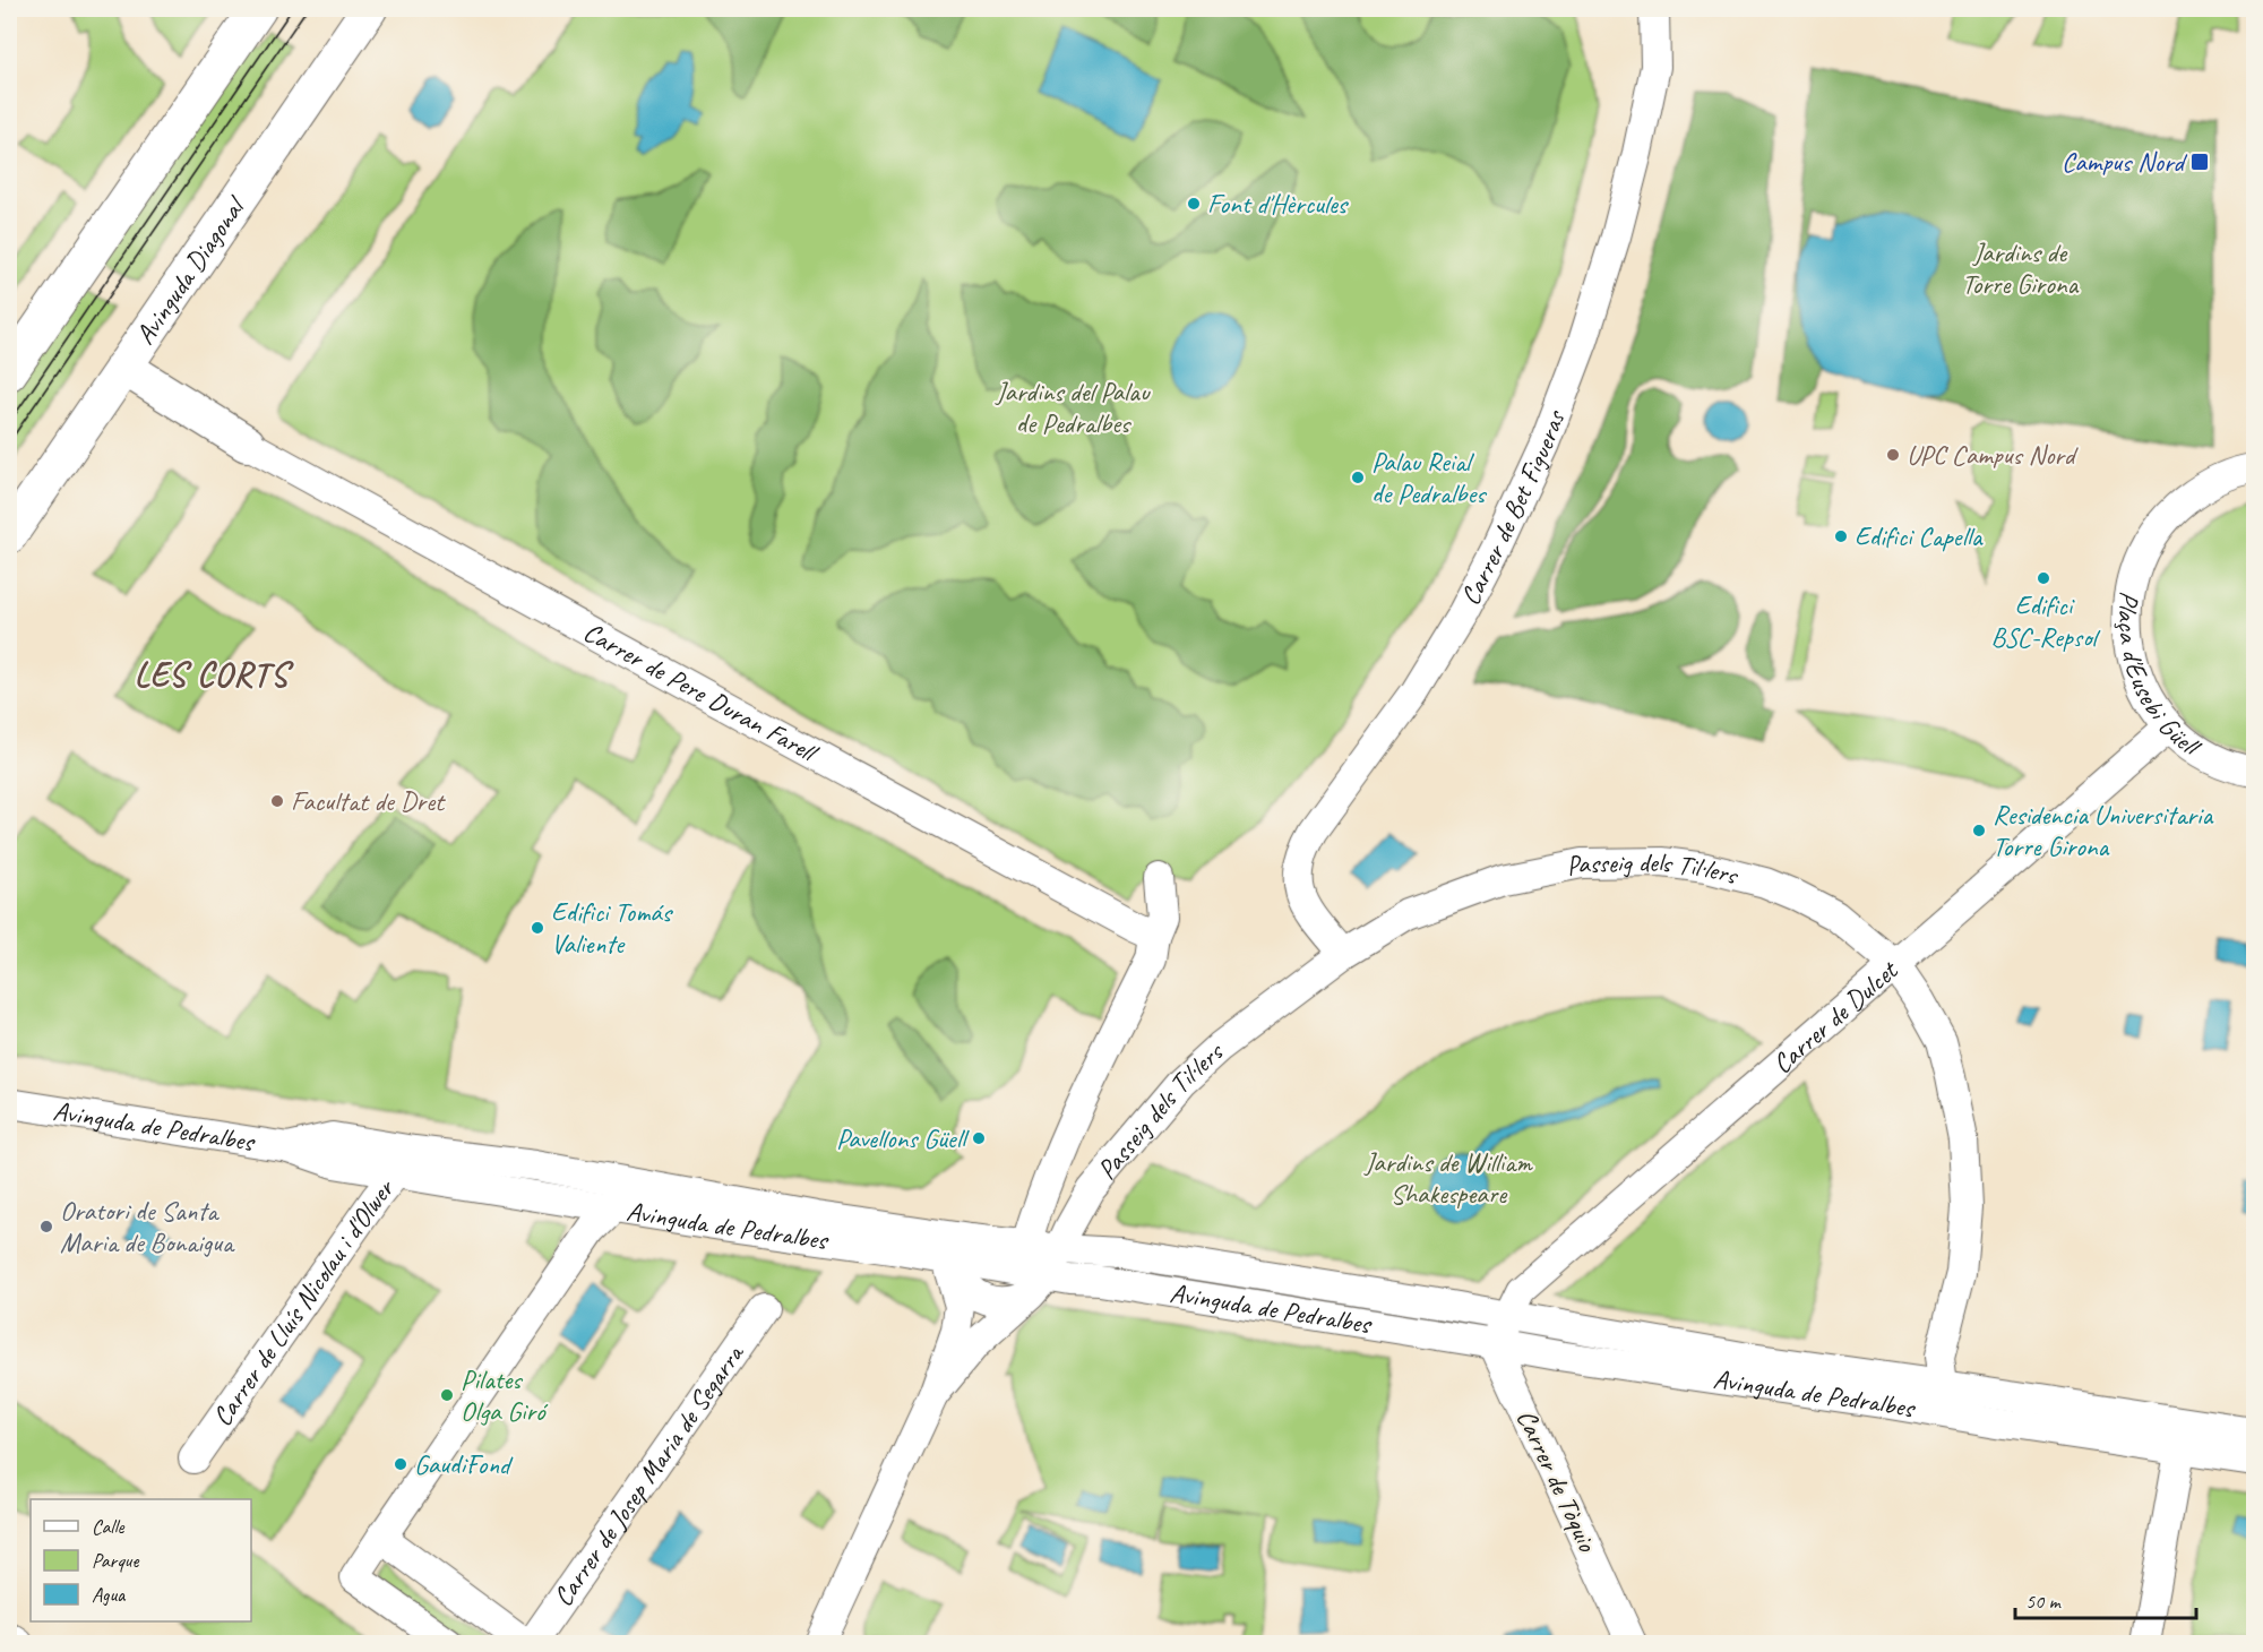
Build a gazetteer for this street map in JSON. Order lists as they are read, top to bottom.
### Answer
{
  "streets": {
    "main road": ["Avinguda Diagonal"],
    "street": [
      "Carrer de Bet Figueras",
      "Plaça d'Eusebi Güell",
      "Carrer de Pere Duran Farell",
      "Passeig dels Til·lers",
      "Carrer de Dulcet",
      "Avinguda de Pedralbes",
      "Carrer de Lluís Nicolau i d'Olwer",
      "Carrer de Josep Maria de Segarra",
      "Carrer de Tòquio"
    ]
  },
  "crossings": [
    ["Carrer de Bet Figueras", "Passeig dels Til·lers"],
    ["Plaça d'Eusebi Güell", "Carrer de Dulcet"],
    ["Passeig dels Til·lers", "Carrer de Dulcet"],
    ["Passeig dels Til·lers", "Avinguda de Pedralbes"],
    ["Carrer de Dulcet", "Avinguda de Pedralbes"],
    ["Avinguda de Pedralbes", "Carrer de Lluís Nicolau i d'Olwer"],
    ["Avinguda de Pedralbes", "Carrer de Tòquio"]
  ],
  "districts": ["LES CORTS"],
  "parks": ["Jardins de Torre Girona", "Jardins del Palau de Pedralbes", "Jardins de William Shakespeare"],
  "places": {
    "transit": ["Campus Nord"],
    "other": [
      "Font d'Hèrcules",
      "UPC Campus Nord",
      "Palau Reial de Pedralbes",
      "Edifici Capella",
      "Edifici BSC-Repsol",
      "Facultat de Dret",
      "Residencia Universitaria Torre Girona",
      "Edifici Tomás Valiente",
      "Pavellons Güell",
      "Oratori de Santa Maria de Bonaigua",
      "Pilates Olga Giró",
      "GaudiFond"
    ]
  },
  "legend": ["Calle", "Parque", "Agua"],
  "scale_bar": "50 m"
}
